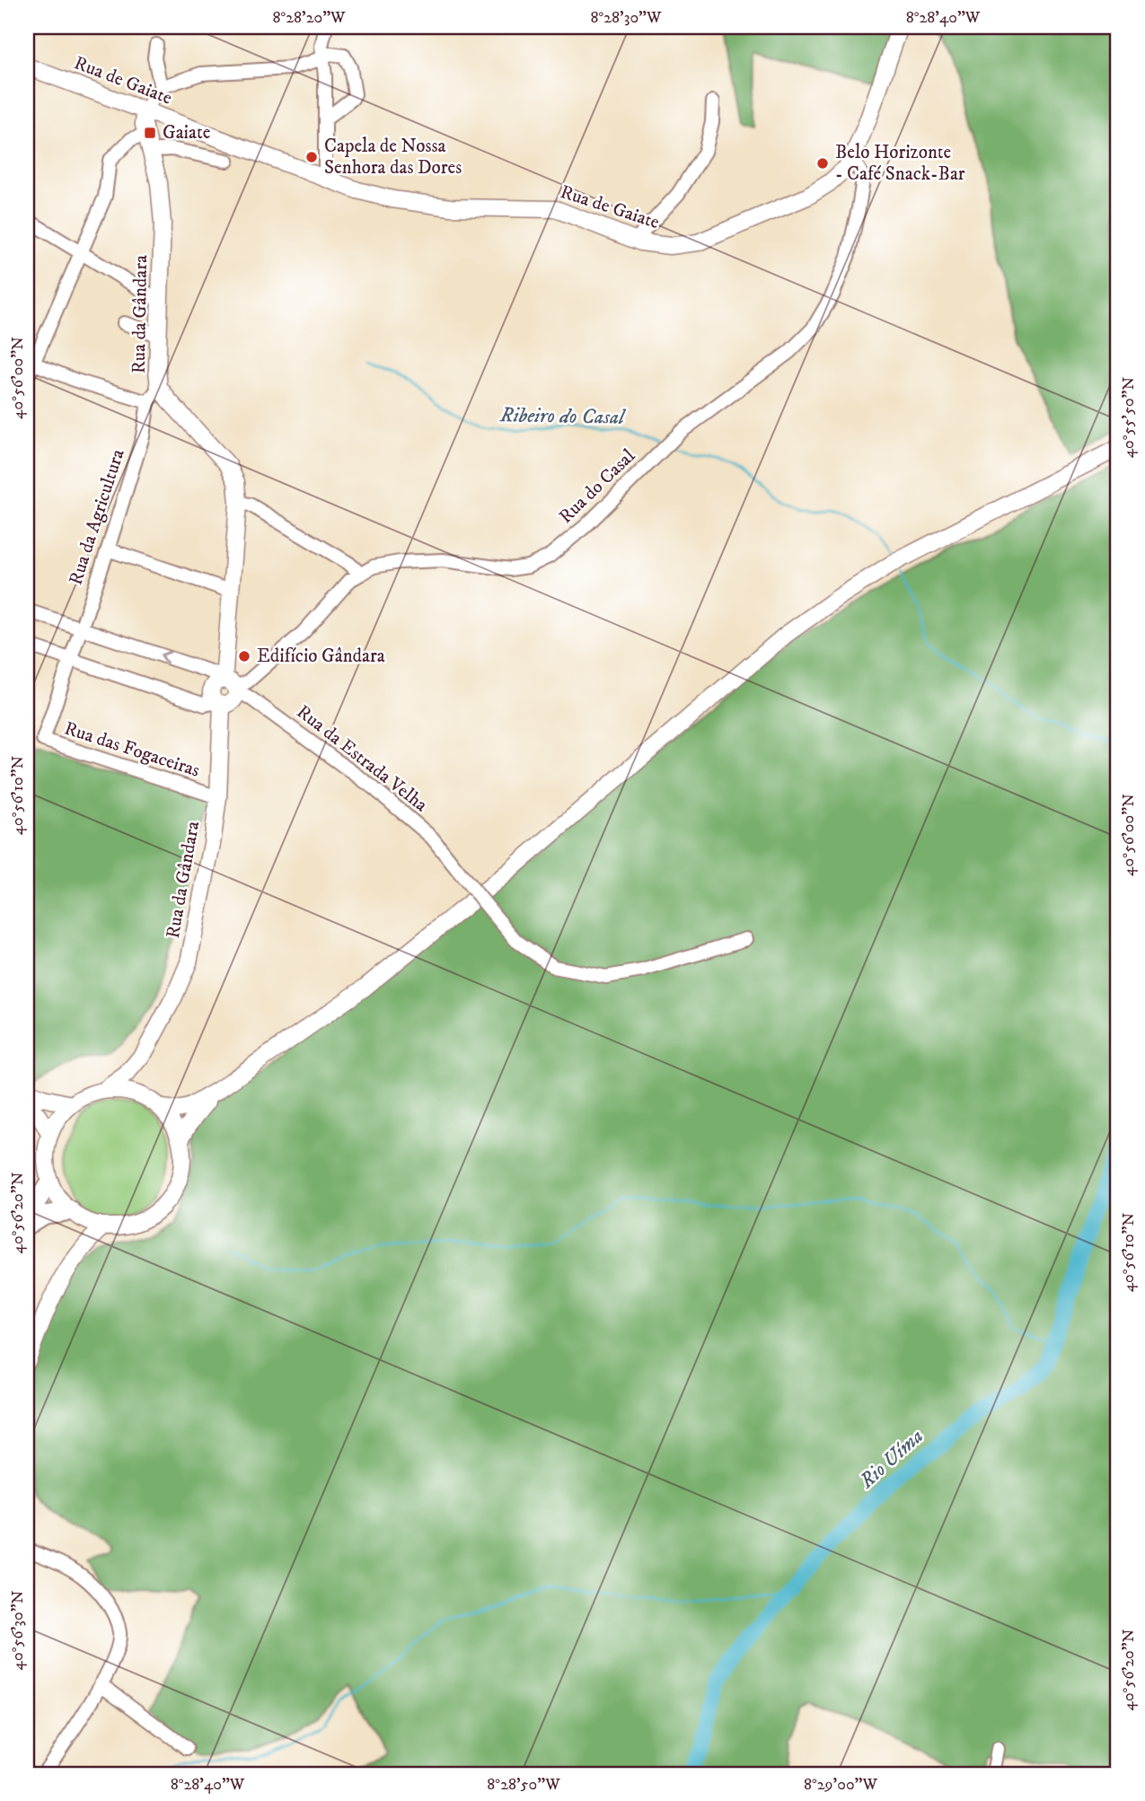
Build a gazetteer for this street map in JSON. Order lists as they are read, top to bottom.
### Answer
{
  "streets": {
    "main road": ["Rua de Gaiate", "Rua da Gândara"],
    "street": [
      "Rua do Casal",
      "Rua da Agricultura",
      "Rua das Fogaceiras",
      "Rua da Estrada Velha"
    ]
  },
  "crossings": [
    ["Rua de Gaiate", "Rua da Gândara"],
    ["Rua de Gaiate", "Rua do Casal"],
    ["Rua da Gândara", "Rua do Casal"],
    ["Rua da Gândara", "Rua da Agricultura"],
    ["Rua da Gândara", "Rua das Fogaceiras"],
    ["Rua da Gândara", "Rua da Estrada Velha"],
    ["Rua do Casal", "Rua da Estrada Velha"],
    ["Rua da Agricultura", "Rua das Fogaceiras"],
    ["Rua da Agricultura", "Rua da Estrada Velha"]
  ],
  "water": ["Ribeiro do Casal", "Rio Uíma"],
  "places": {
    "transit": ["Gaiate"],
    "other": ["Capela de Nossa Senhora das Dores", "Belo Horizonte - Café Snack-Bar", "Edifício Gândara"]
  },
  "coordinates": [
    "8°28'20\"W",
    "8°28'30\"W",
    "8°28'40\"W",
    "40°56'00\"N",
    "40°55'50\"N",
    "40°56'10\"N",
    "40°56'20\"N",
    "40°56'30\"N",
    "8°28'50\"W",
    "8°29'00\"W"
  ]
}
